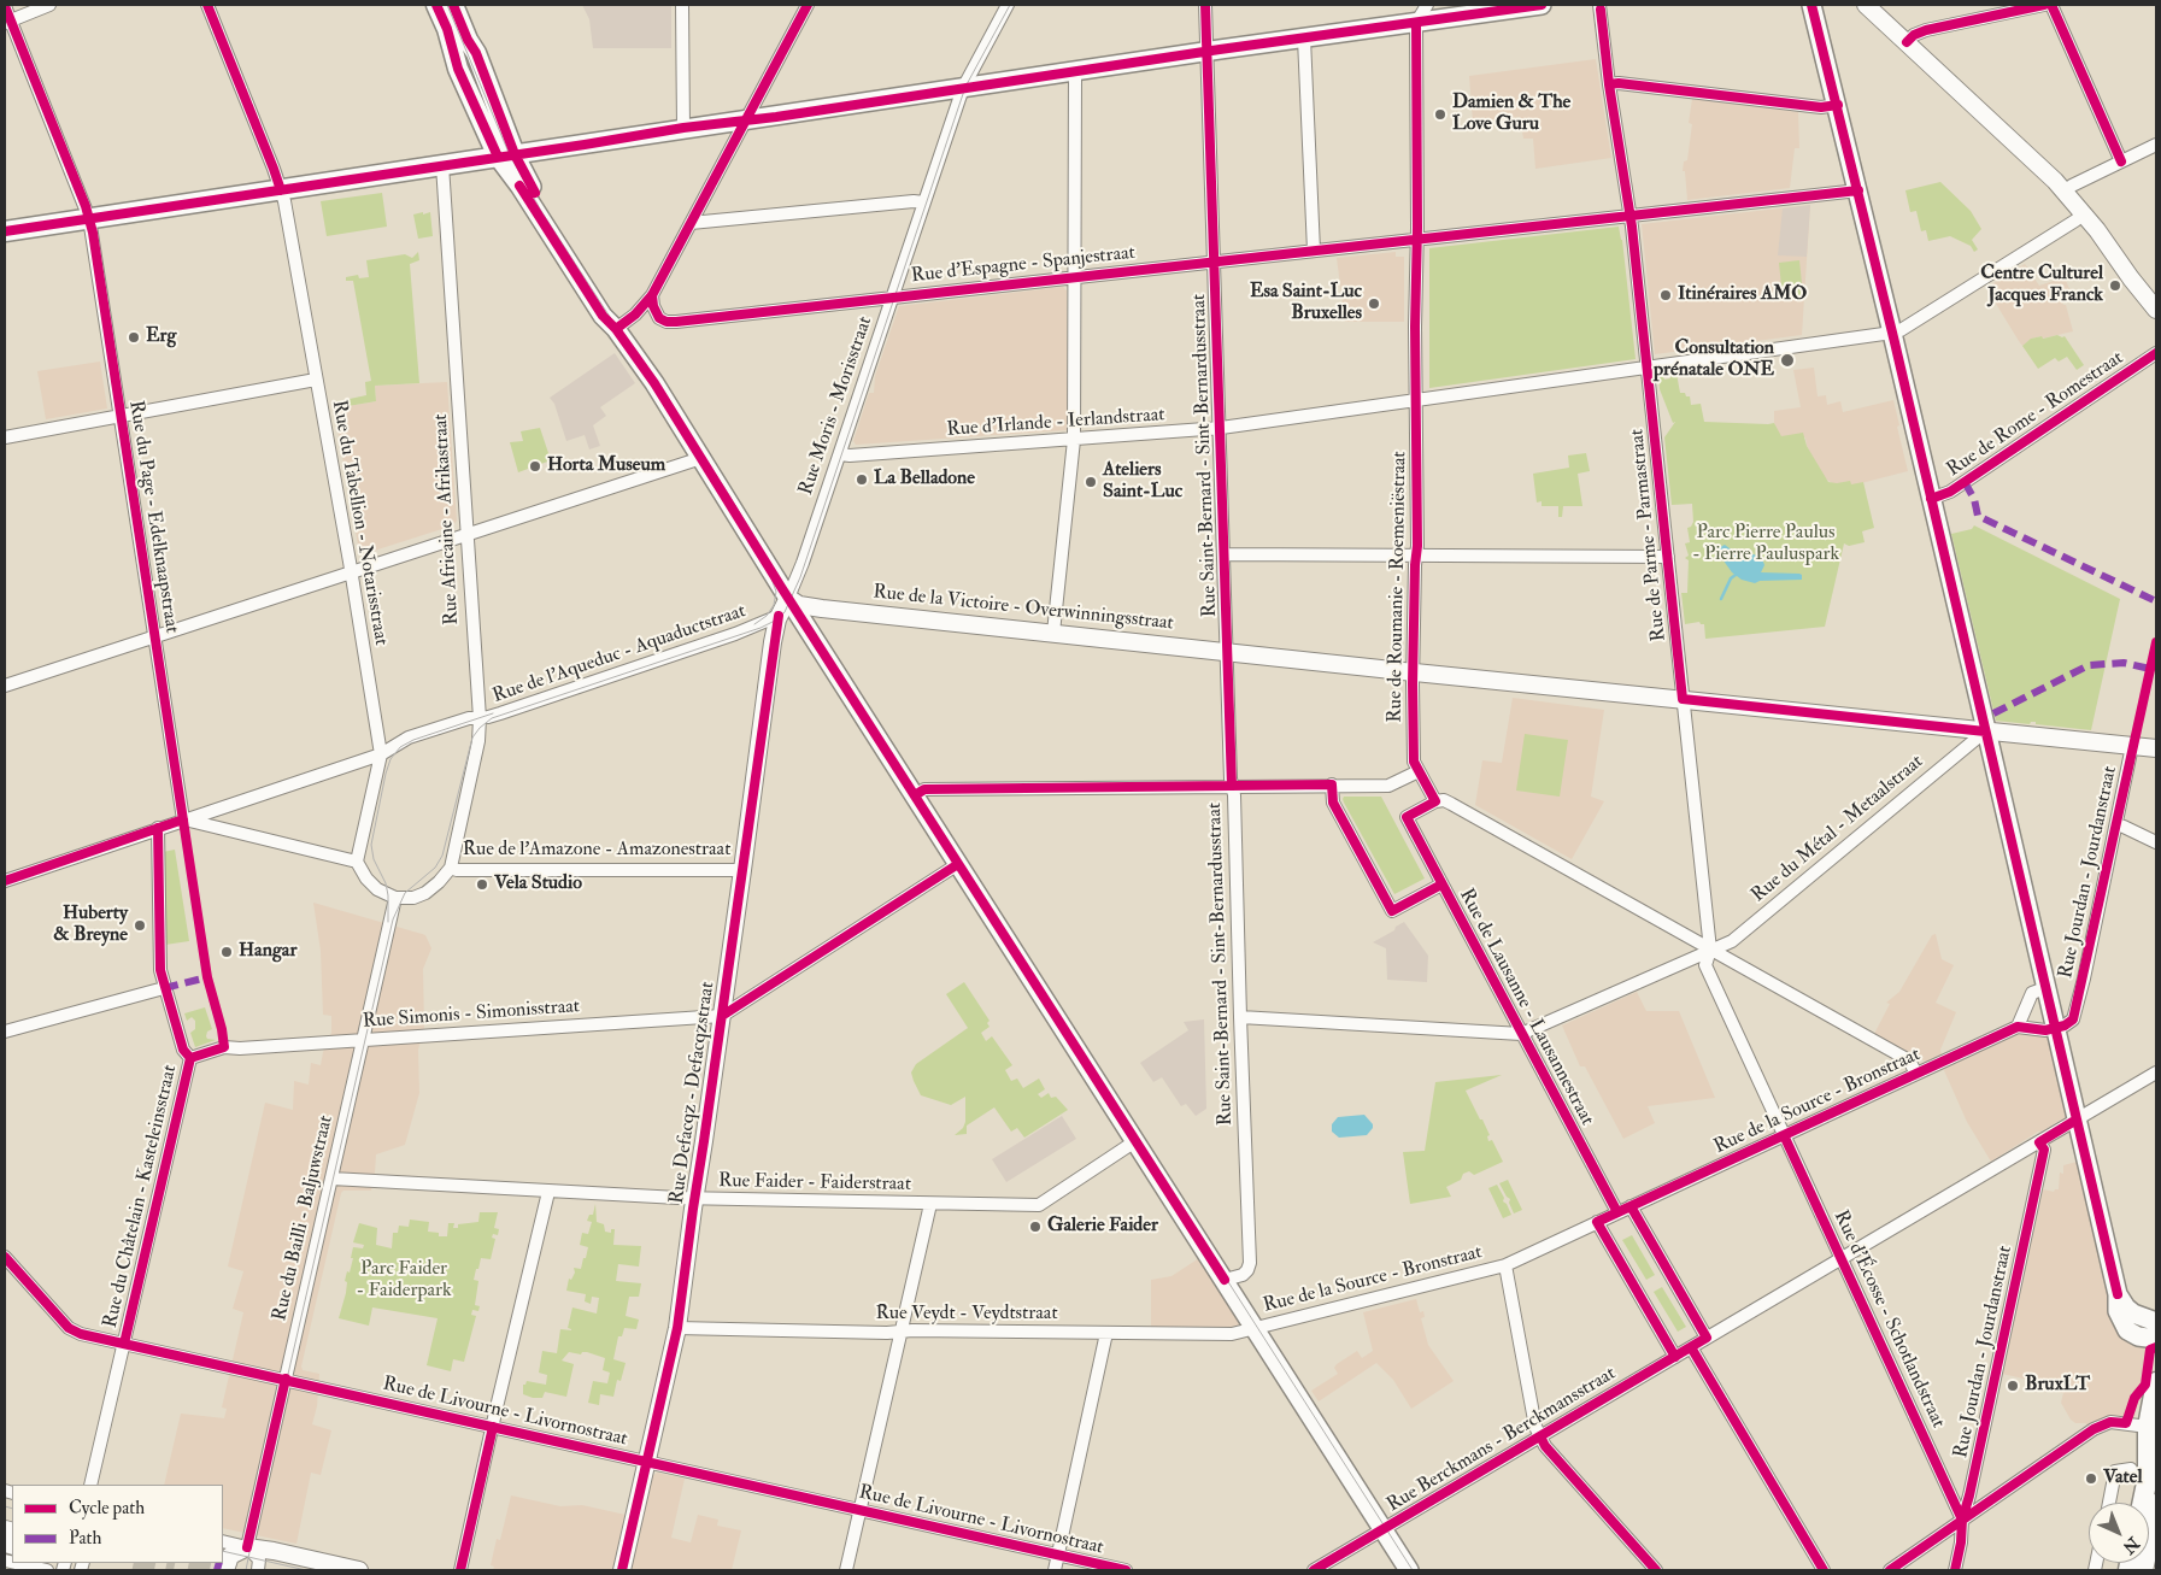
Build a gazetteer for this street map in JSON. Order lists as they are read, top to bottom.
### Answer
{
  "streets": {
    "street": [
      "Rue d'Espagne - Spanjestraat",
      "Rue Moris - Morisstraat",
      "Rue de Rome - Romestraat",
      "Rue d'Irlande - Ierlandstraat",
      "Rue Saint-Bernard - Sint-Bernardusstraat",
      "Rue du Page - Edelknaapstraat",
      "Rue Africaine - Afrikastraat",
      "Rue du Tabellion - Notarisstraat",
      "Rue de Parme - Parmastraat",
      "Rue de Roumanie - Roemeniëstraat",
      "Rue de la Victoire - Overwinningsstraat",
      "Rue de l'Aqueduc - Aquaductstraat",
      "Rue du Métal - Metaalstraat",
      "Rue de l'Amazone - Amazonestraat",
      "Rue Jourdan - Jourdanstraat",
      "Rue de Lausanne - Lausannestraat",
      "Rue Simonis - Simonisstraat",
      "Rue Defacqz - Defacqzstraat",
      "Rue de la Source - Bronstraat",
      "Rue Faider - Faiderstraat",
      "Rue du Châtelain - Kasteleinsstraat",
      "Rue du Bailli - Baljuwstraat",
      "Rue Veydt - Veydtstraat",
      "Rue d'Écosse - Schotlandstraat",
      "Rue de Livourne - Livornostraat",
      "Rue Berckmans - Berckmansstraat"
    ]
  },
  "crossings": [
    ["Rue d'Espagne - Spanjestraat", "Rue Moris - Morisstraat"],
    ["Rue d'Espagne - Spanjestraat", "Rue Saint-Bernard - Sint-Bernardusstraat"],
    ["Rue d'Espagne - Spanjestraat", "Rue de Parme - Parmastraat"],
    ["Rue d'Espagne - Spanjestraat", "Rue de Roumanie - Roemeniëstraat"],
    ["Rue Moris - Morisstraat", "Rue d'Irlande - Ierlandstraat"],
    ["Rue Moris - Morisstraat", "Rue de la Victoire - Overwinningsstraat"],
    ["Rue Moris - Morisstraat", "Rue Defacqz - Defacqzstraat"],
    ["Rue d'Irlande - Ierlandstraat", "Rue Saint-Bernard - Sint-Bernardusstraat"],
    ["Rue d'Irlande - Ierlandstraat", "Rue de Parme - Parmastraat"],
    ["Rue d'Irlande - Ierlandstraat", "Rue de Roumanie - Roemeniëstraat"],
    ["Rue Saint-Bernard - Sint-Bernardusstraat", "Rue de la Victoire - Overwinningsstraat"],
    ["Rue du Page - Edelknaapstraat", "Rue de l'Aqueduc - Aquaductstraat"],
    ["Rue Africaine - Afrikastraat", "Rue de l'Aqueduc - Aquaductstraat"],
    ["Rue Africaine - Afrikastraat", "Rue de l'Amazone - Amazonestraat"],
    ["Rue du Tabellion - Notarisstraat", "Rue de l'Aqueduc - Aquaductstraat"],
    ["Rue de Parme - Parmastraat", "Rue de la Victoire - Overwinningsstraat"],
    ["Rue de Parme - Parmastraat", "Rue du Métal - Metaalstraat"],
    ["Rue de Parme - Parmastraat", "Rue d'Écosse - Schotlandstraat"],
    ["Rue de Roumanie - Roemeniëstraat", "Rue de la Victoire - Overwinningsstraat"],
    ["Rue de Roumanie - Roemeniëstraat", "Rue de Lausanne - Lausannestraat"],
    ["Rue de la Victoire - Overwinningsstraat", "Rue du Métal - Metaalstraat"],
    ["Rue de la Victoire - Overwinningsstraat", "Rue Jourdan - Jourdanstraat"],
    ["Rue de la Victoire - Overwinningsstraat", "Rue Defacqz - Defacqzstraat"],
    ["Rue de l'Aqueduc - Aquaductstraat", "Rue Defacqz - Defacqzstraat"],
    ["Rue du Métal - Metaalstraat", "Rue de Lausanne - Lausannestraat"],
    ["Rue du Métal - Metaalstraat", "Rue d'Écosse - Schotlandstraat"],
    ["Rue de l'Amazone - Amazonestraat", "Rue Defacqz - Defacqzstraat"],
    ["Rue Jourdan - Jourdanstraat", "Rue d'Écosse - Schotlandstraat"],
    ["Rue Jourdan - Jourdanstraat", "Rue Berckmans - Berckmansstraat"],
    ["Rue de Lausanne - Lausannestraat", "Rue de la Source - Bronstraat"],
    ["Rue Simonis - Simonisstraat", "Rue Defacqz - Defacqzstraat"],
    ["Rue Simonis - Simonisstraat", "Rue du Châtelain - Kasteleinsstraat"],
    ["Rue Simonis - Simonisstraat", "Rue du Bailli - Baljuwstraat"],
    ["Rue Defacqz - Defacqzstraat", "Rue Faider - Faiderstraat"],
    ["Rue Defacqz - Defacqzstraat", "Rue Veydt - Veydtstraat"],
    ["Rue Defacqz - Defacqzstraat", "Rue de Livourne - Livornostraat"],
    ["Rue de la Source - Bronstraat", "Rue Veydt - Veydtstraat"],
    ["Rue de la Source - Bronstraat", "Rue d'Écosse - Schotlandstraat"],
    ["Rue Faider - Faiderstraat", "Rue du Bailli - Baljuwstraat"],
    ["Rue du Châtelain - Kasteleinsstraat", "Rue de Livourne - Livornostraat"],
    ["Rue du Bailli - Baljuwstraat", "Rue de Livourne - Livornostraat"],
    ["Rue d'Écosse - Schotlandstraat", "Rue Berckmans - Berckmansstraat"]
  ],
  "parks": ["Parc Pierre Paulus - Pierre Pauluspark", "Parc Faider - Faiderpark"],
  "places": [
    "Damien & The Love Guru",
    "Centre Culturel Jacques Franck",
    "Itinéraires AMO",
    "Esa Saint-Luc Bruxelles",
    "Erg",
    "Consultation prénatale ONE",
    "Horta Museum",
    "La Belladone",
    "Ateliers Saint-Luc",
    "Vela Studio",
    "Huberty & Breyne",
    "Hangar",
    "Galerie Faider",
    "BruxLT",
    "Vatel"
  ],
  "legend": ["Cycle path", "Path"],
  "north": "bottom right"
}
